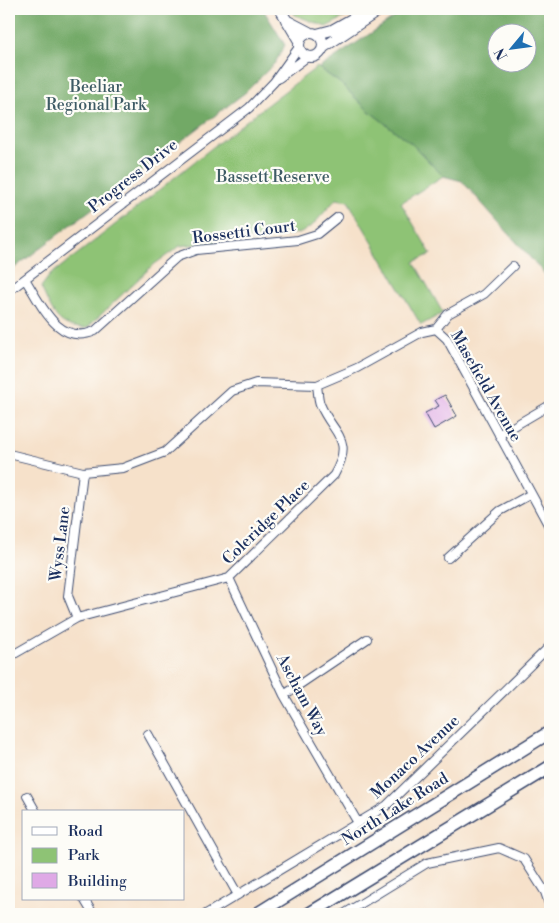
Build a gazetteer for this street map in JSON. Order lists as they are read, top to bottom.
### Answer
{
  "streets": {
    "main road": ["North Lake Road"],
    "street": [
      "Progress Drive",
      "Rossetti Court",
      "Masefield Avenue",
      "Coleridge Place",
      "Wyss Lane",
      "Ascham Way",
      "Monaco Avenue"
    ]
  },
  "crossings": [
    ["Progress Drive", "Rossetti Court"],
    ["Masefield Avenue", "Coleridge Place"],
    ["Masefield Avenue", "Wyss Lane"],
    ["Coleridge Place", "Wyss Lane"],
    ["Coleridge Place", "Ascham Way"],
    ["Ascham Way", "Monaco Avenue"]
  ],
  "parks": ["Beeliar Regional Park", "Bassett Reserve"],
  "legend": ["Road", "Park", "Building"],
  "north": "bottom left"
}
